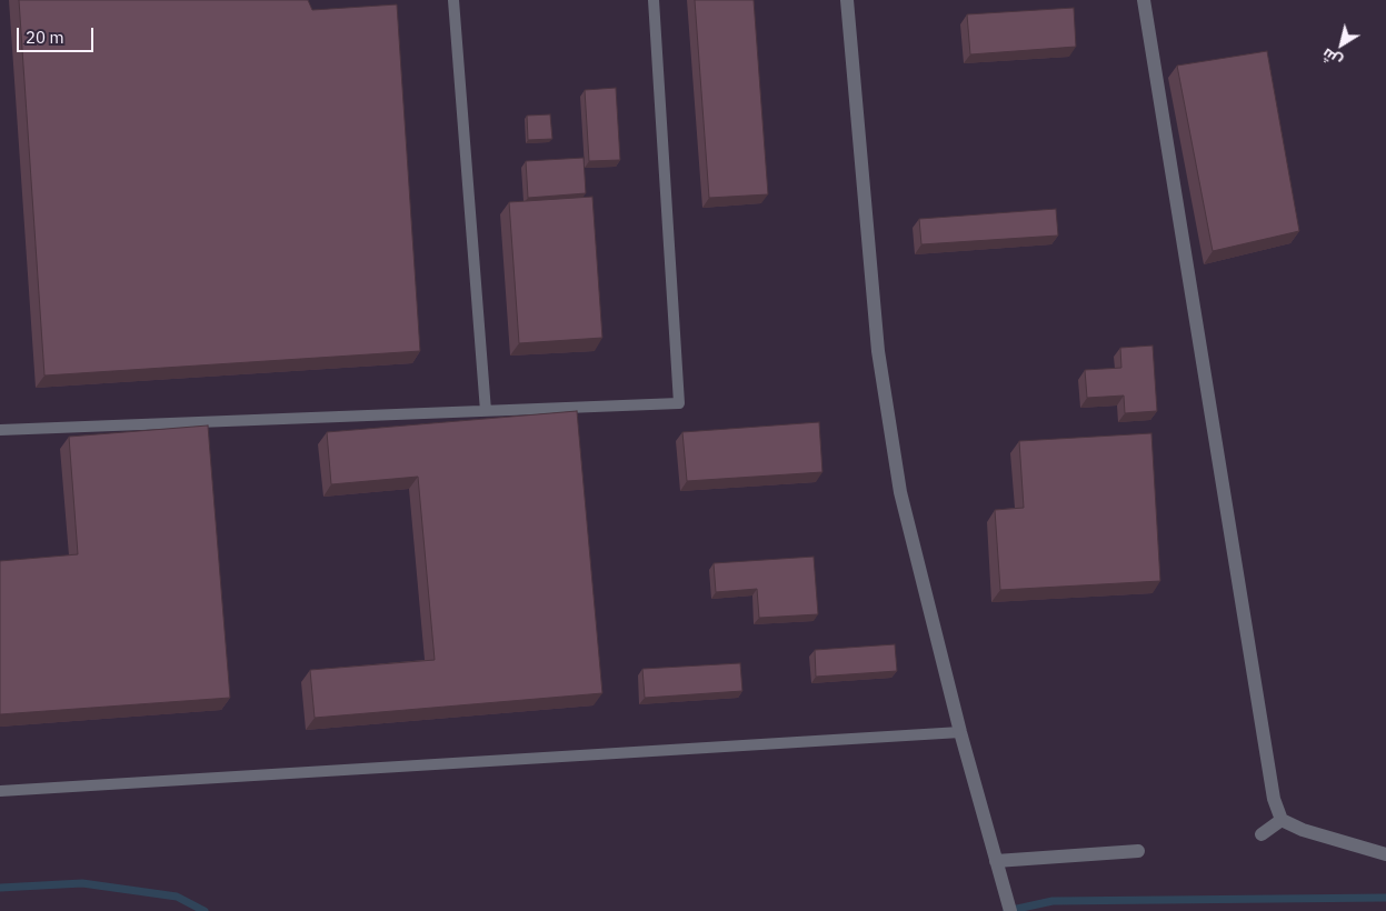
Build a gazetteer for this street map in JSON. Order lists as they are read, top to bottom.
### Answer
{
  "scale_bar": "20 m",
  "north": "bottom left"
}
